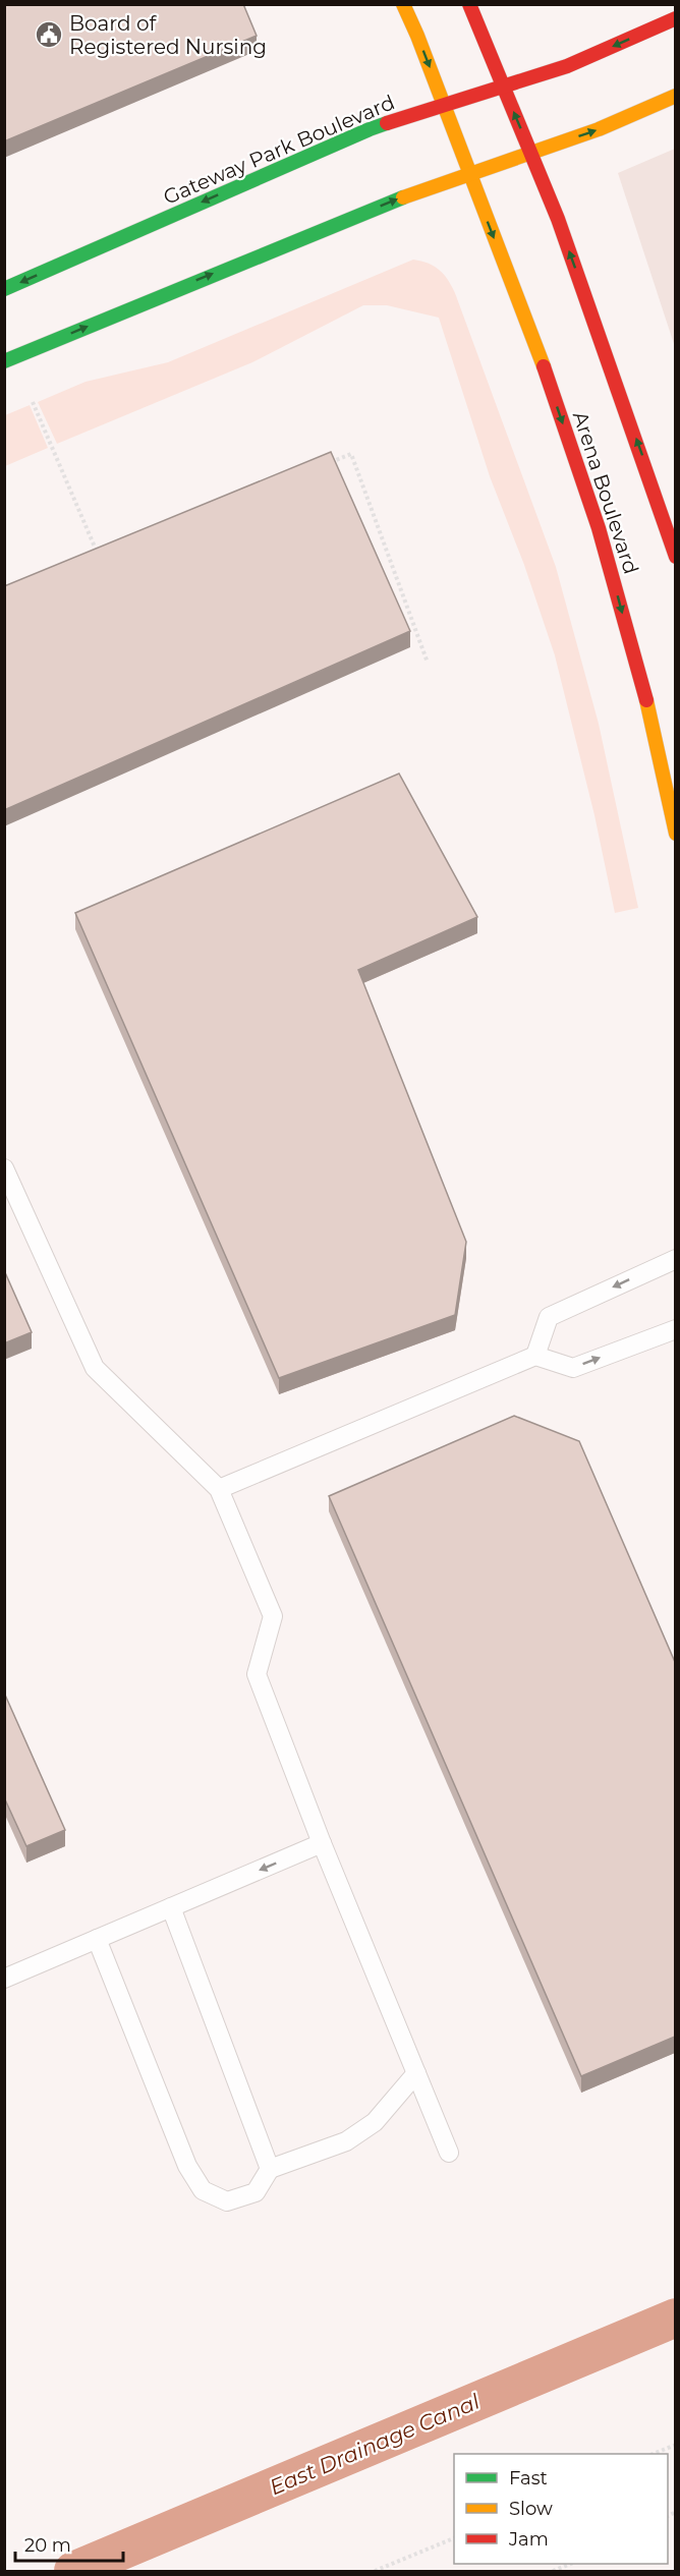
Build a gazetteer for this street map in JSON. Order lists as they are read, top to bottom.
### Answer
{
  "streets": {
    "main road": ["Gateway Park Boulevard", "Arena Boulevard"]
  },
  "crossings": [
    ["Gateway Park Boulevard", "Arena Boulevard"]
  ],
  "water": ["East Drainage Canal"],
  "places": {
    "public building": ["Board of Registered Nursing"]
  },
  "legend": ["Fast", "Slow", "Jam"],
  "scale_bar": "20 m"
}
